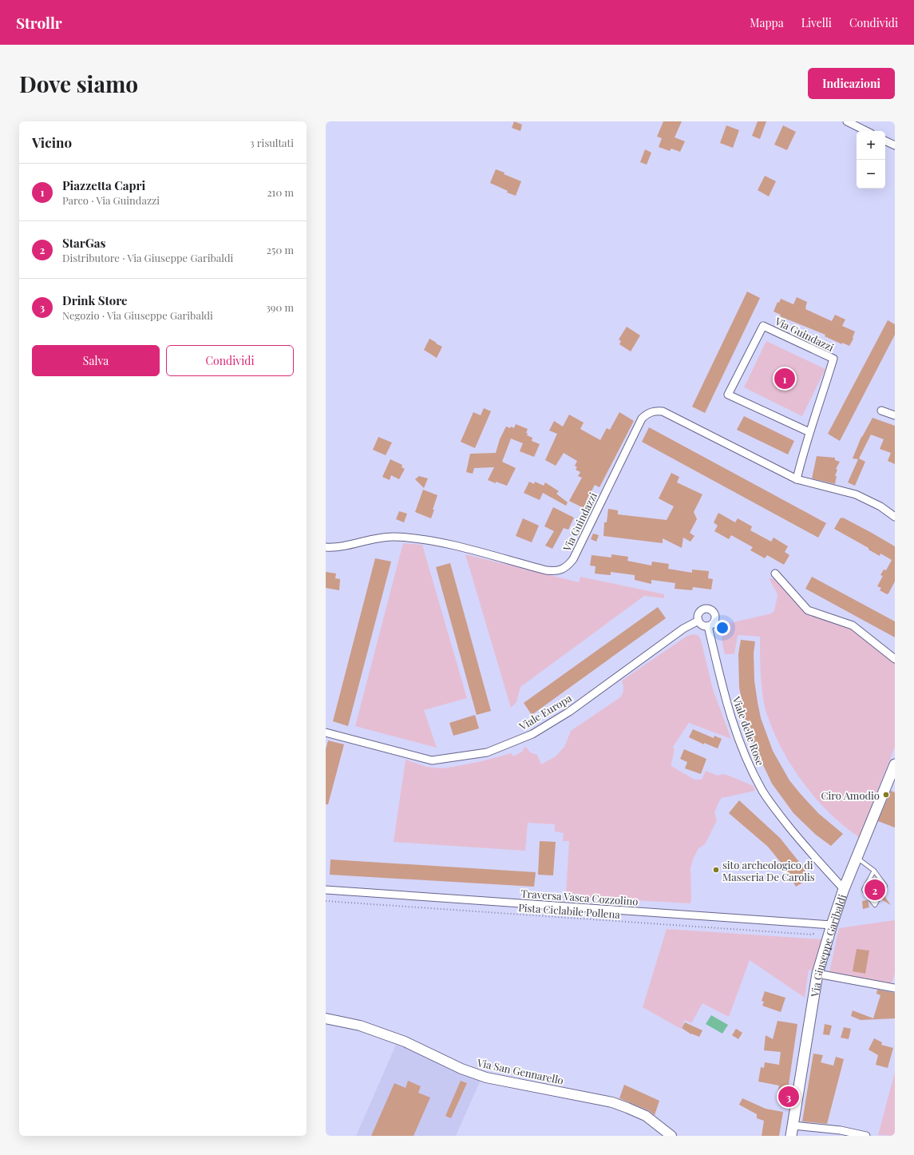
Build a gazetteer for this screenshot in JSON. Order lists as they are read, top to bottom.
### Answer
{
  "streets": {
    "main road": ["Via Giuseppe Garibaldi"],
    "street": [
      "Via Guindazzi",
      "Viale Europa",
      "Viale delle Rose",
      "Traversa Vasca Cozzolino",
      "Via San Gennarello"
    ],
    "path": ["Pista Ciclabile Pollena"]
  },
  "crossings": [
    ["Viale Europa", "Viale delle Rose"],
    ["Viale delle Rose", "Via Giuseppe Garibaldi"],
    ["Traversa Vasca Cozzolino", "Via Giuseppe Garibaldi"]
  ],
  "places": ["Ciro Amodio", "sito archeologico di Masseria De Carolis"],
  "page": {
    "header": "Strollr",
    "nav": ["Mappa", "Livelli", "Condividi"],
    "buttons": [
      "Indicazioni",
      ["Salva", "Condividi"]
    ],
    "title": "Dove siamo",
    "heading": ["Vicino", "3 risultati"],
    "map_buttons": ["+", "−"],
    "list": [
      {
        "mark": "1",
        "name": "Piazzetta Capri",
        "note": "Parco · Via Guindazzi",
        "value": "210 m"
      },
      {
        "mark": "2",
        "name": "StarGas",
        "note": "Distributore · Via Giuseppe Garibaldi",
        "value": "250 m"
      },
      {
        "mark": "3",
        "name": "Drink Store",
        "note": "Negozio · Via Giuseppe Garibaldi",
        "value": "390 m"
      }
    ],
    "pins": ["1", "2", "3"]
  }
}
